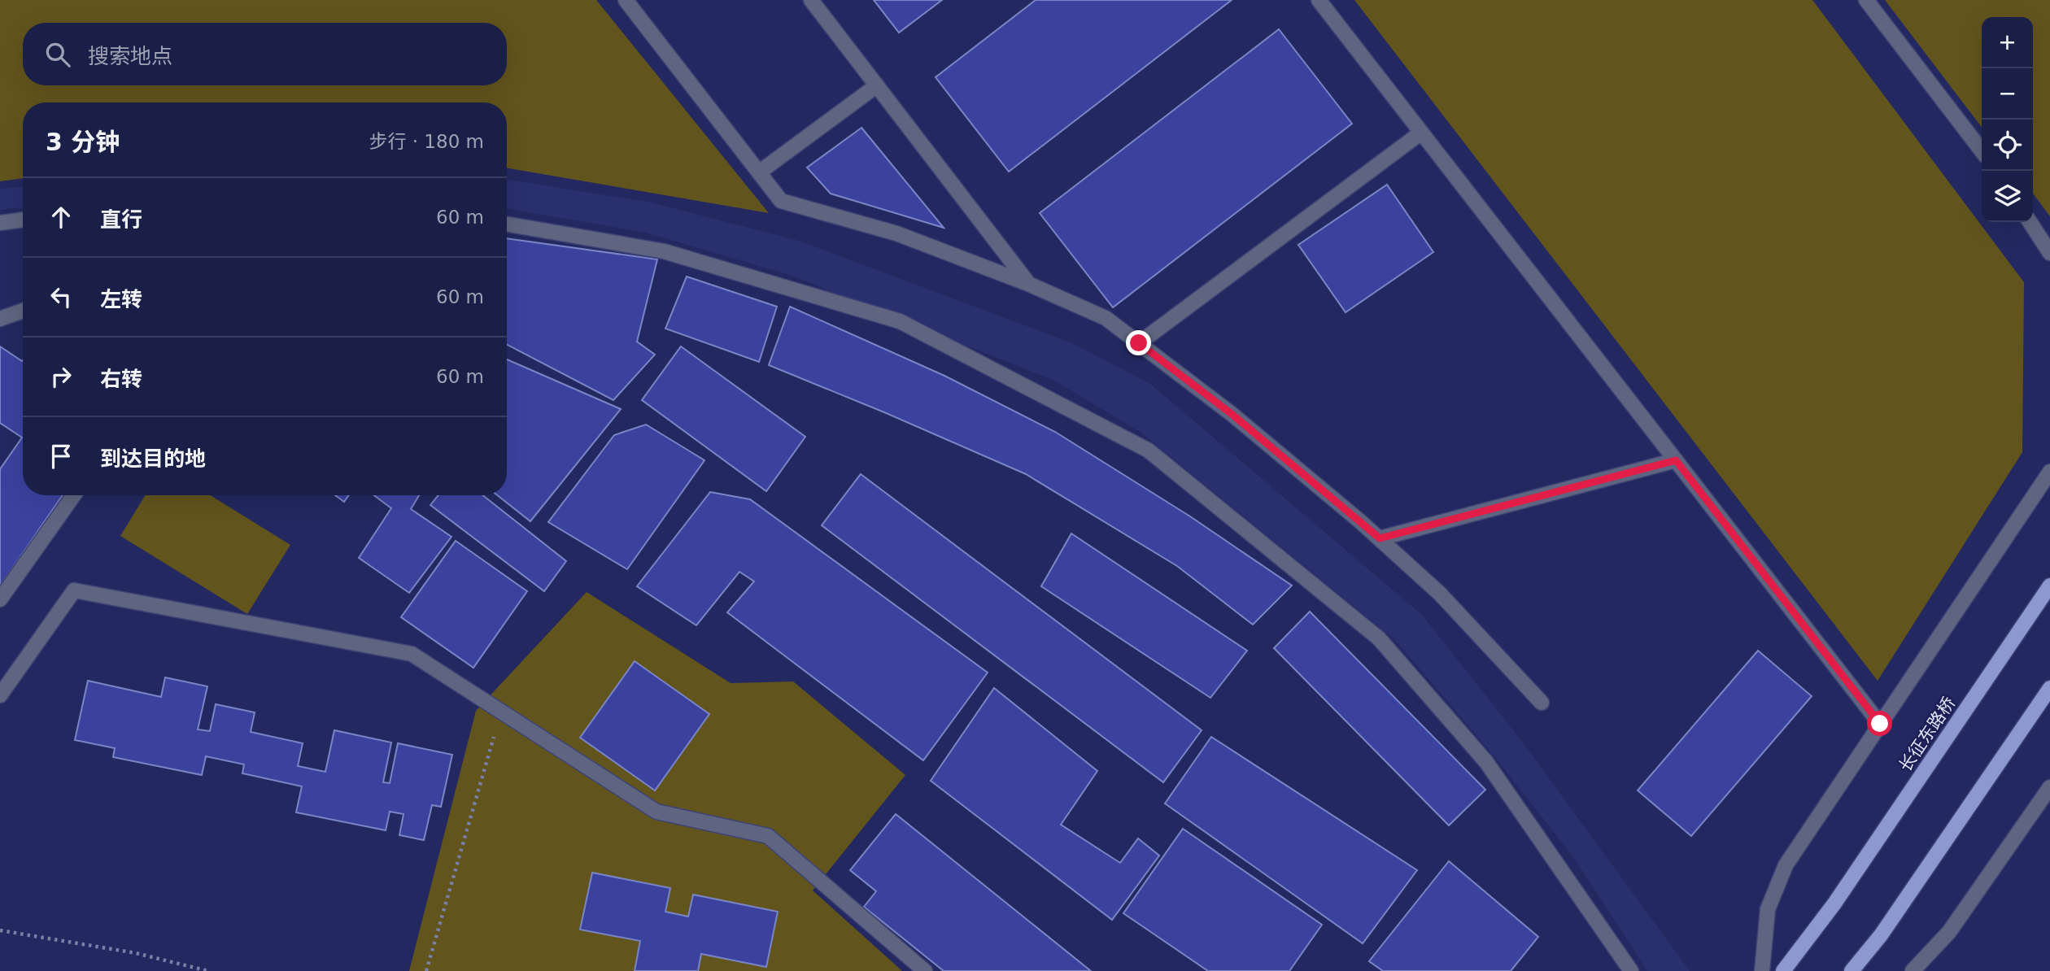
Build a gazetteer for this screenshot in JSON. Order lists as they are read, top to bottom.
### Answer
{
  "streets": {
    "main road": ["长征东路桥"]
  },
  "page": {
    "map_buttons": ["+", "−"],
    "search": "搜索地点",
    "heading": ["3 分钟", "步行 · 180 m"],
    "list": [
      ["直行", "60 m"],
      ["左转", "60 m"],
      ["右转", "60 m"],
      "到达目的地"
    ]
  }
}
